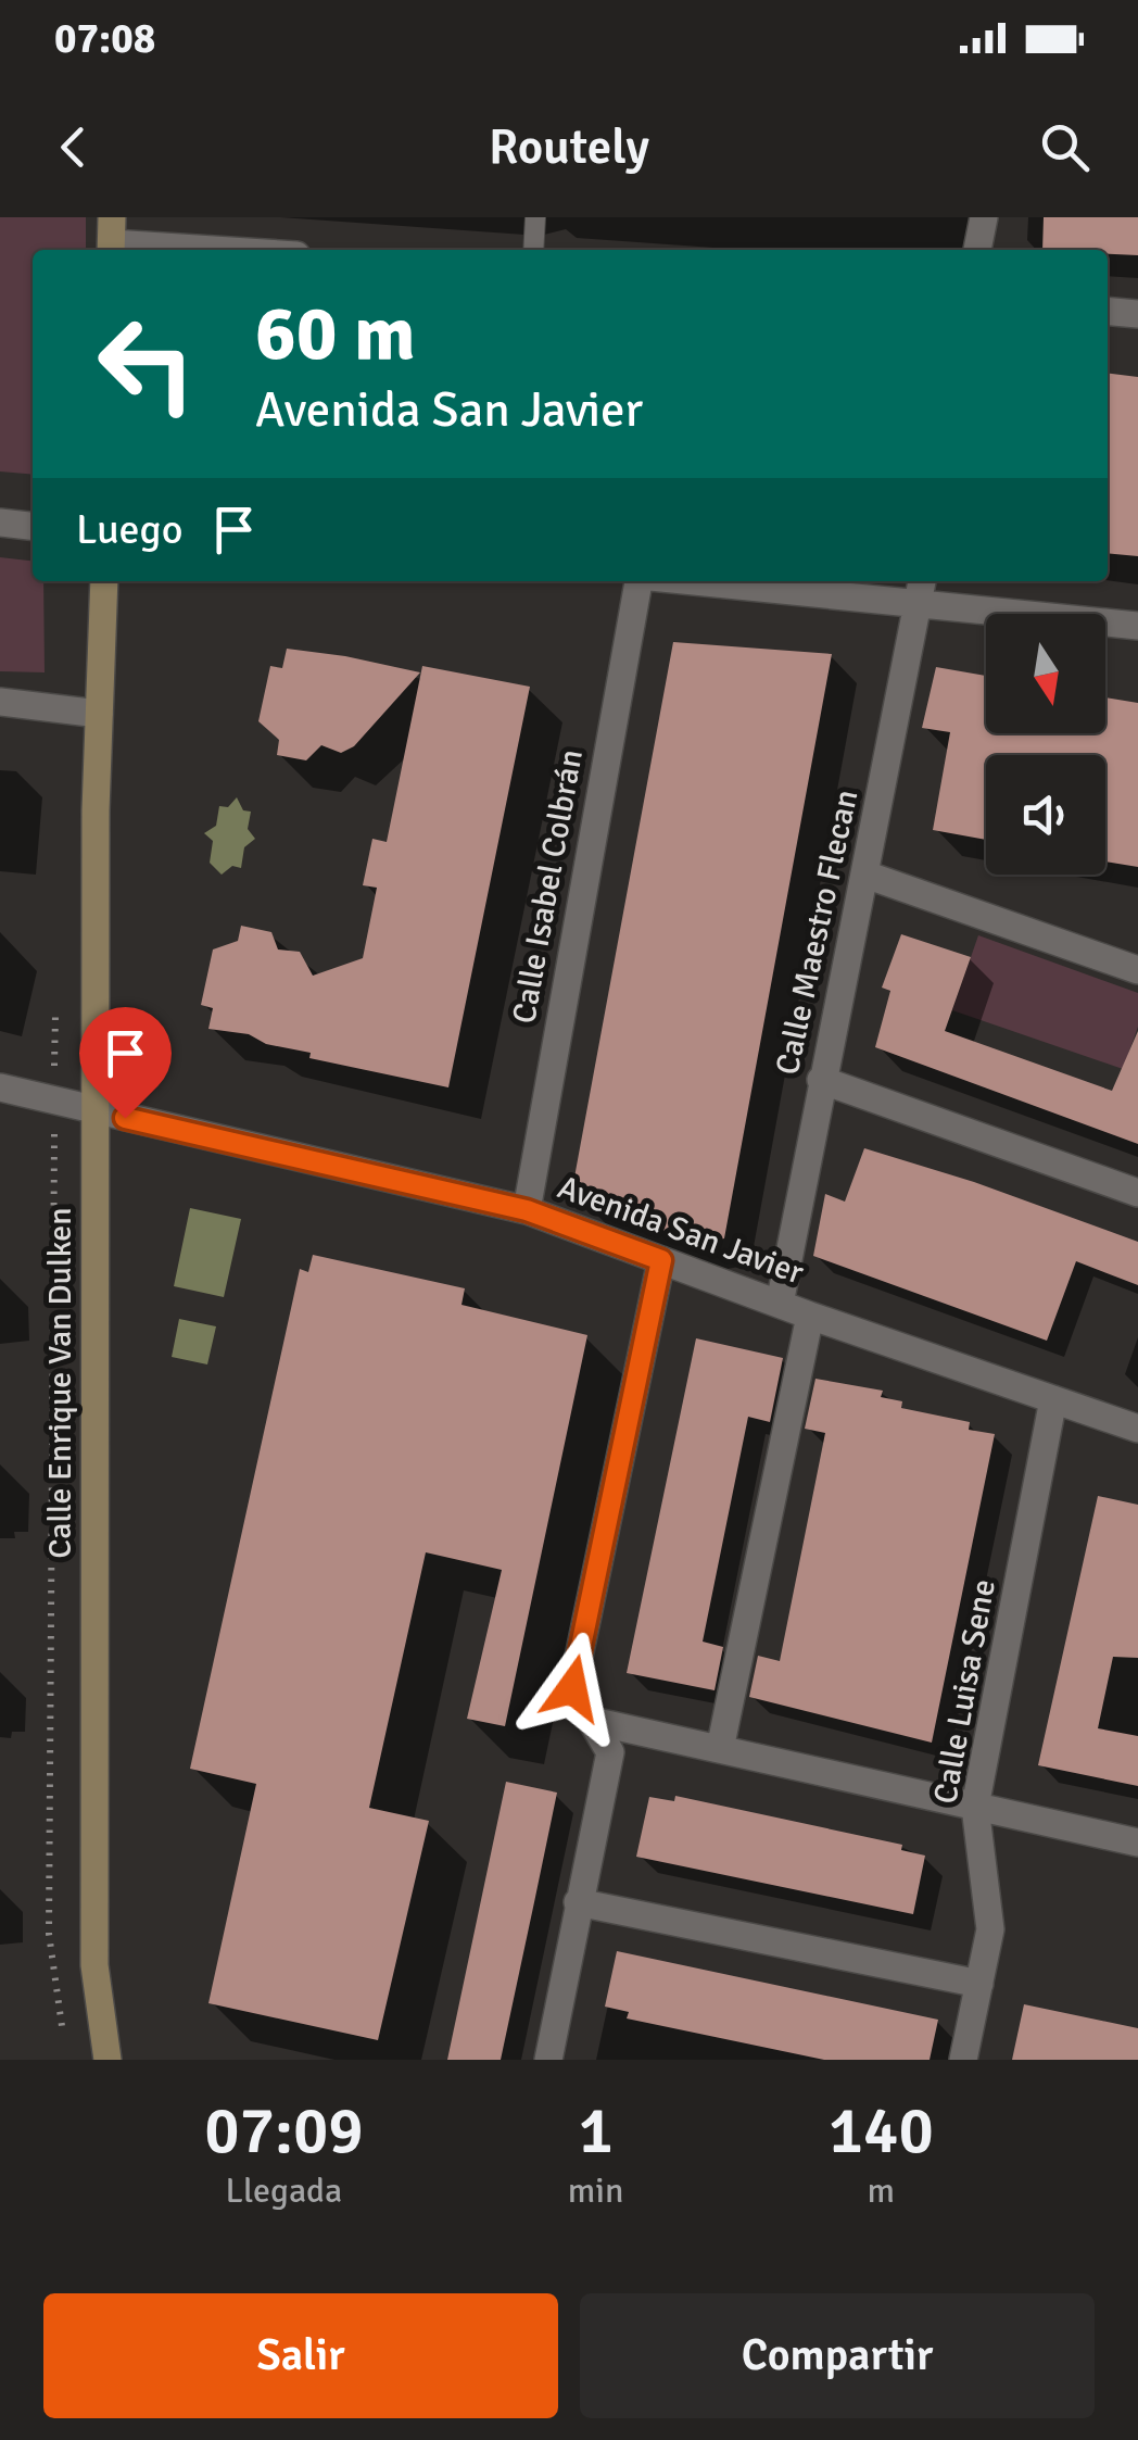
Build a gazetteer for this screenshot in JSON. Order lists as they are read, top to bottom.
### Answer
{
  "streets": {
    "street": [
      "Calle Isabel Colbrán",
      "Calle Maestro Flecan",
      "Avenida San Javier",
      "Calle Enrique Van Dulken",
      "Calle Luisa Sene"
    ]
  },
  "crossings": [
    ["Calle Isabel Colbrán", "Avenida San Javier"],
    ["Calle Maestro Flecan", "Avenida San Javier"],
    ["Avenida San Javier", "Calle Enrique Van Dulken"],
    ["Avenida San Javier", "Calle Luisa Sene"]
  ],
  "north": "bottom",
  "page": {
    "status": "07:08",
    "header": "Routely",
    "turn": ["60 m", "Avenida San Javier"],
    "then": "Luego",
    "eta": [
      "07:09",
      "Llegada",
      "1",
      "min",
      "140",
      "m"
    ],
    "buttons": ["Salir", "Compartir"]
  }
}
